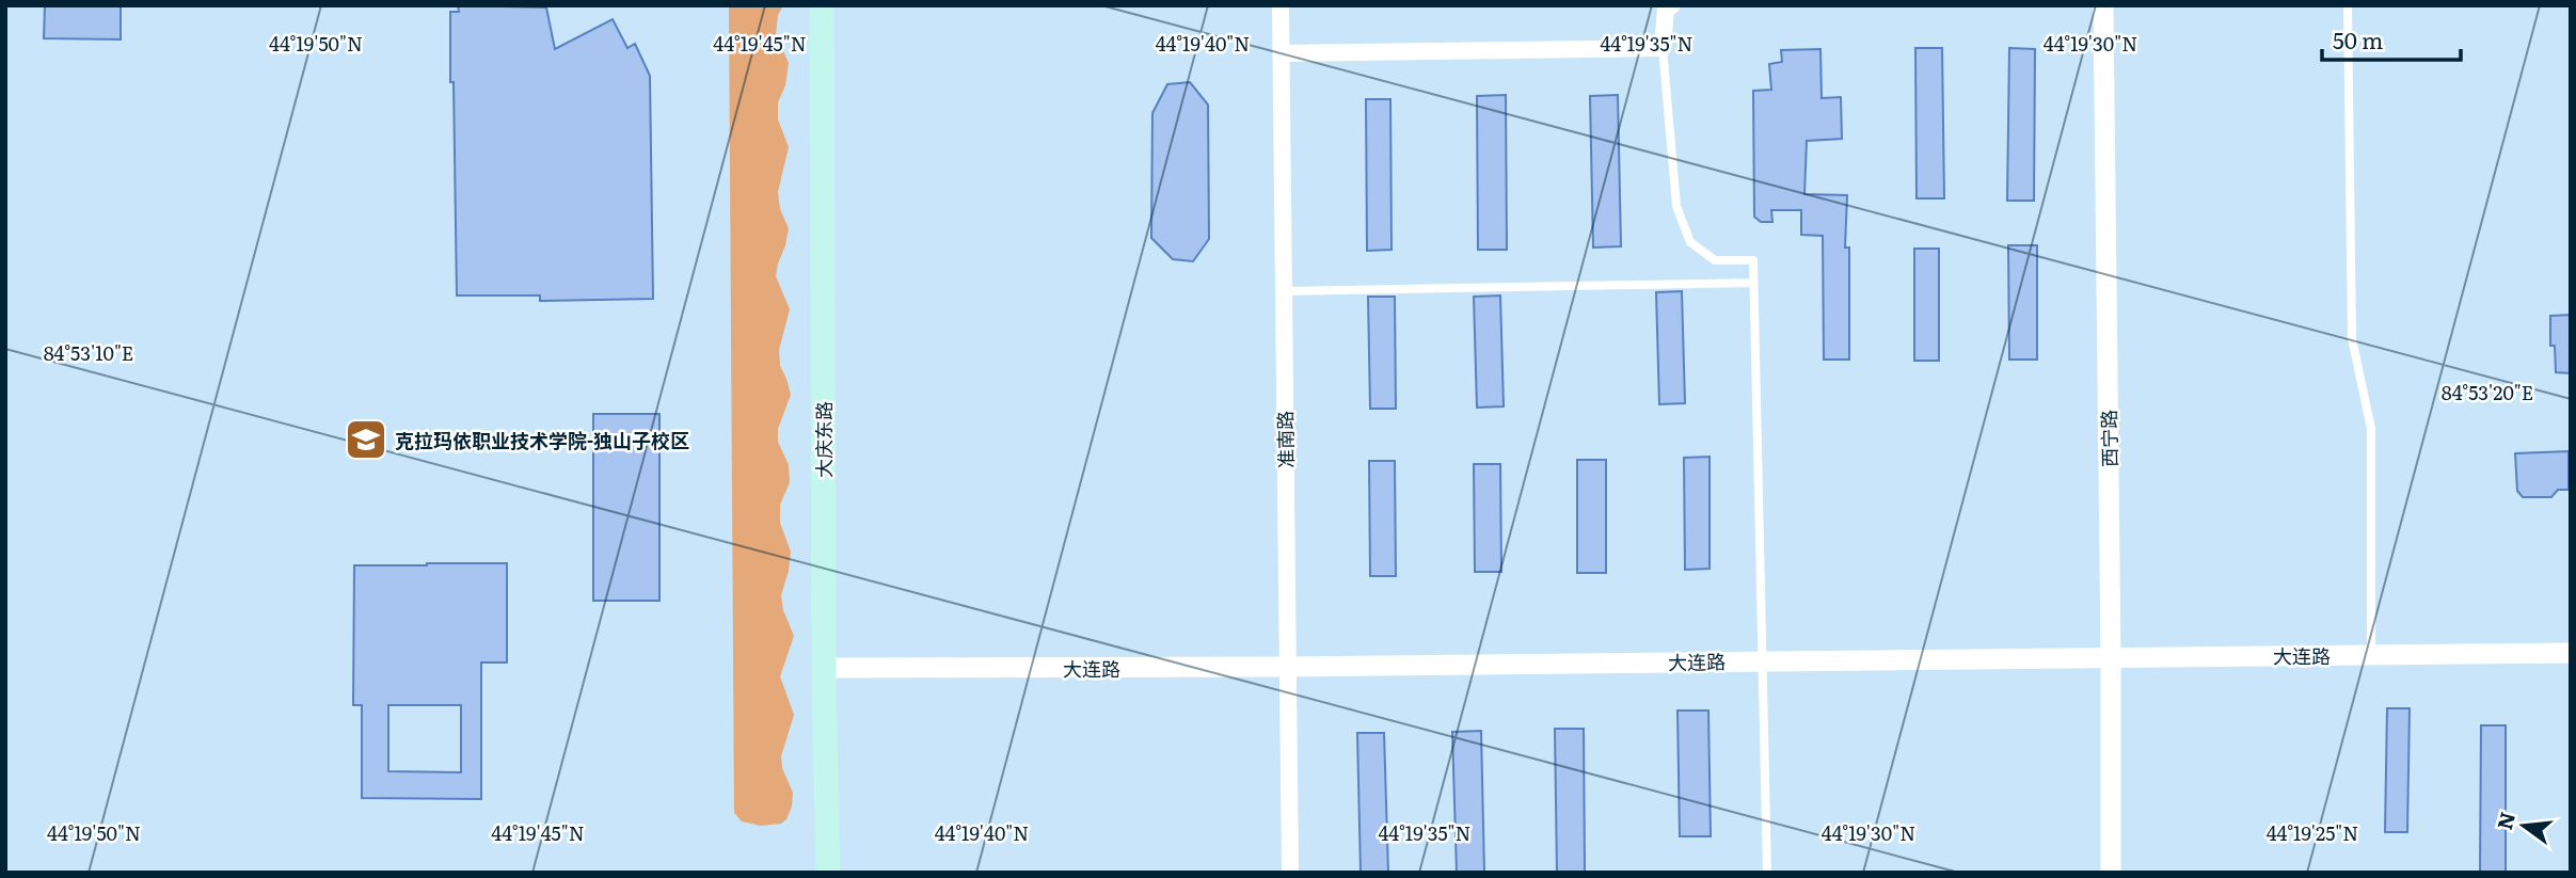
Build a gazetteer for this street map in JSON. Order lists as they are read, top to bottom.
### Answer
{
  "streets": {
    "main road": ["大庆东路"],
    "street": ["西宁路", "准南路", "大连路"]
  },
  "crossings": [
    ["西宁路", "大连路"],
    ["大庆东路", "大连路"],
    ["准南路", "大连路"]
  ],
  "places": {
    "school or university": ["克拉玛依职业技术学院-独山子校区"]
  },
  "scale_bar": "50 m",
  "north": "left",
  "coordinates": [
    "44°19'50\"N",
    "44°19'45\"N",
    "44°19'40\"N",
    "44°19'35\"N",
    "44°19'30\"N",
    "84°53'10\"E",
    "84°53'20\"E",
    "44°19'25\"N"
  ]
}
